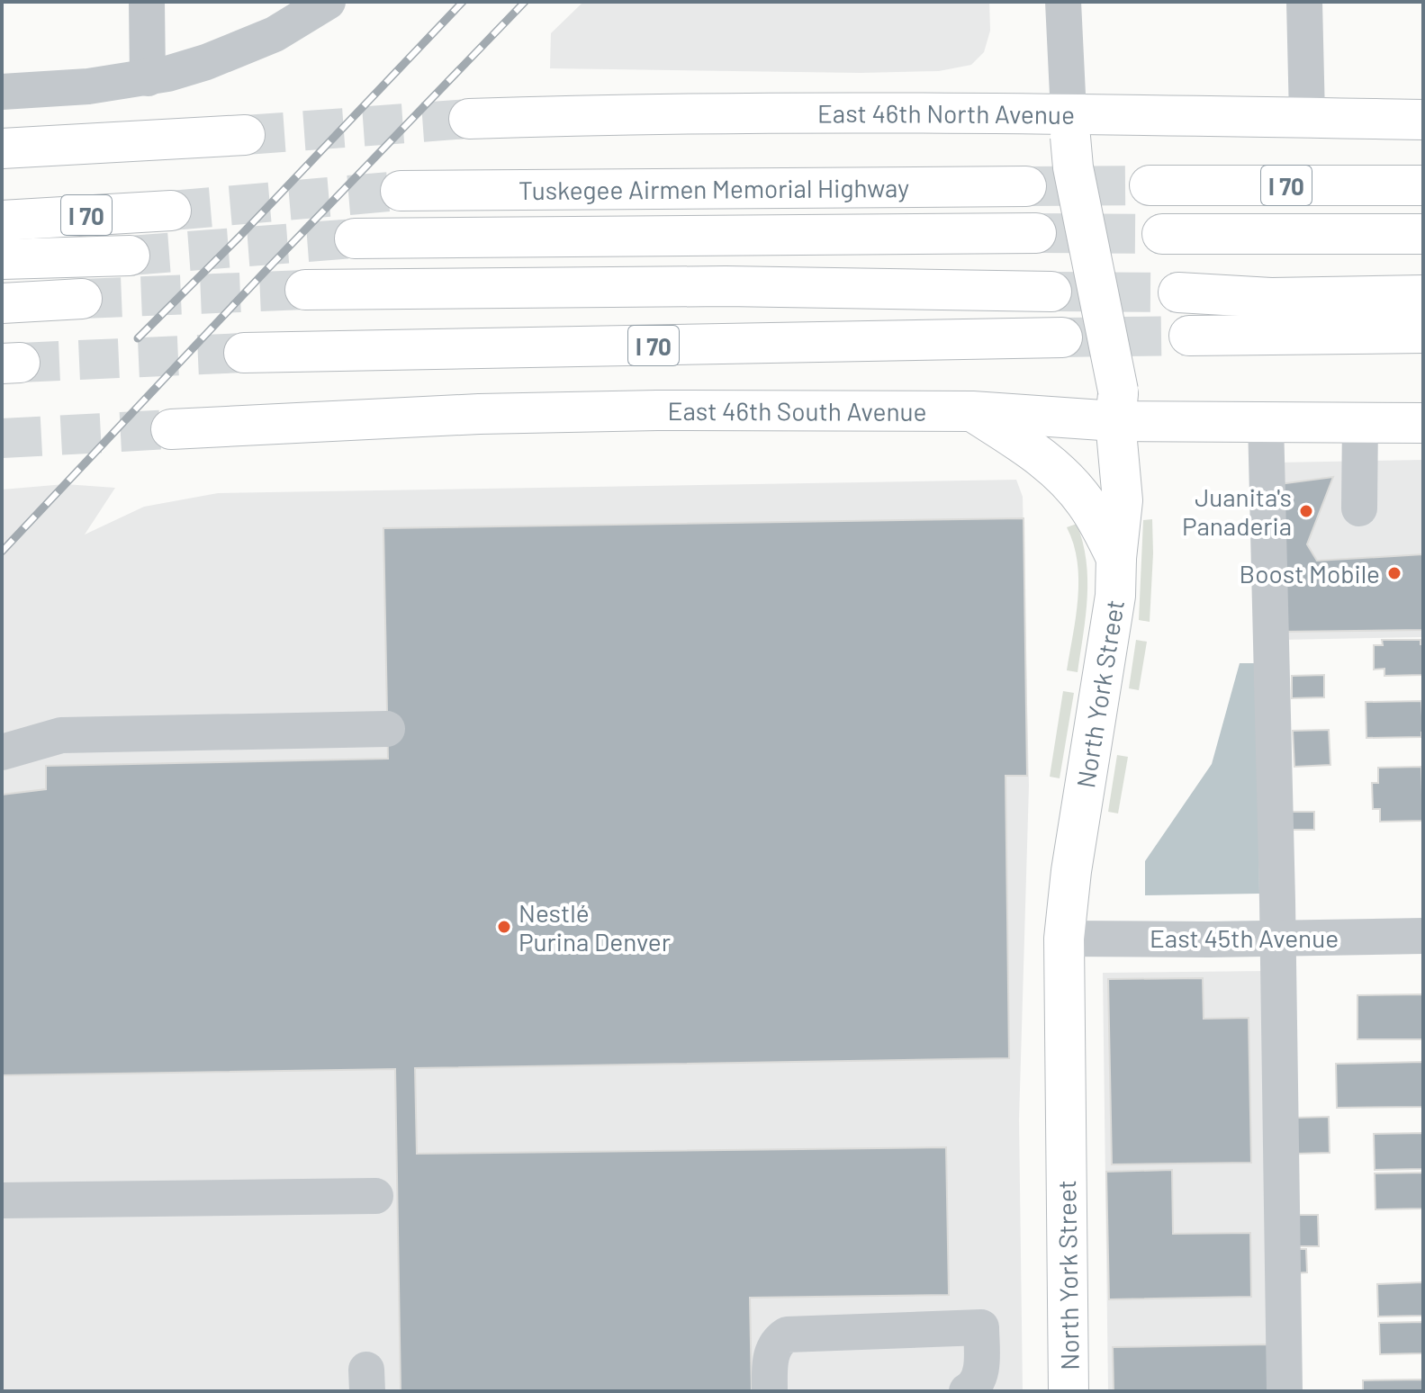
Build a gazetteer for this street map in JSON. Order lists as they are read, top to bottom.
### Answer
{
  "streets": {
    "main road": [
      "East 46th North Avenue",
      "I 70",
      "Tuskegee Airmen Memorial Highway",
      "East 46th South Avenue",
      "North York Street"
    ],
    "street": ["East 45th Avenue"]
  },
  "crossings": [
    ["East 46th North Avenue", "North York Street"],
    ["East 46th South Avenue", "North York Street"],
    ["North York Street", "East 45th Avenue"]
  ],
  "places": ["Juanita's Panaderia", "Boost Mobile", "Nestlé Purina Denver"]
}
